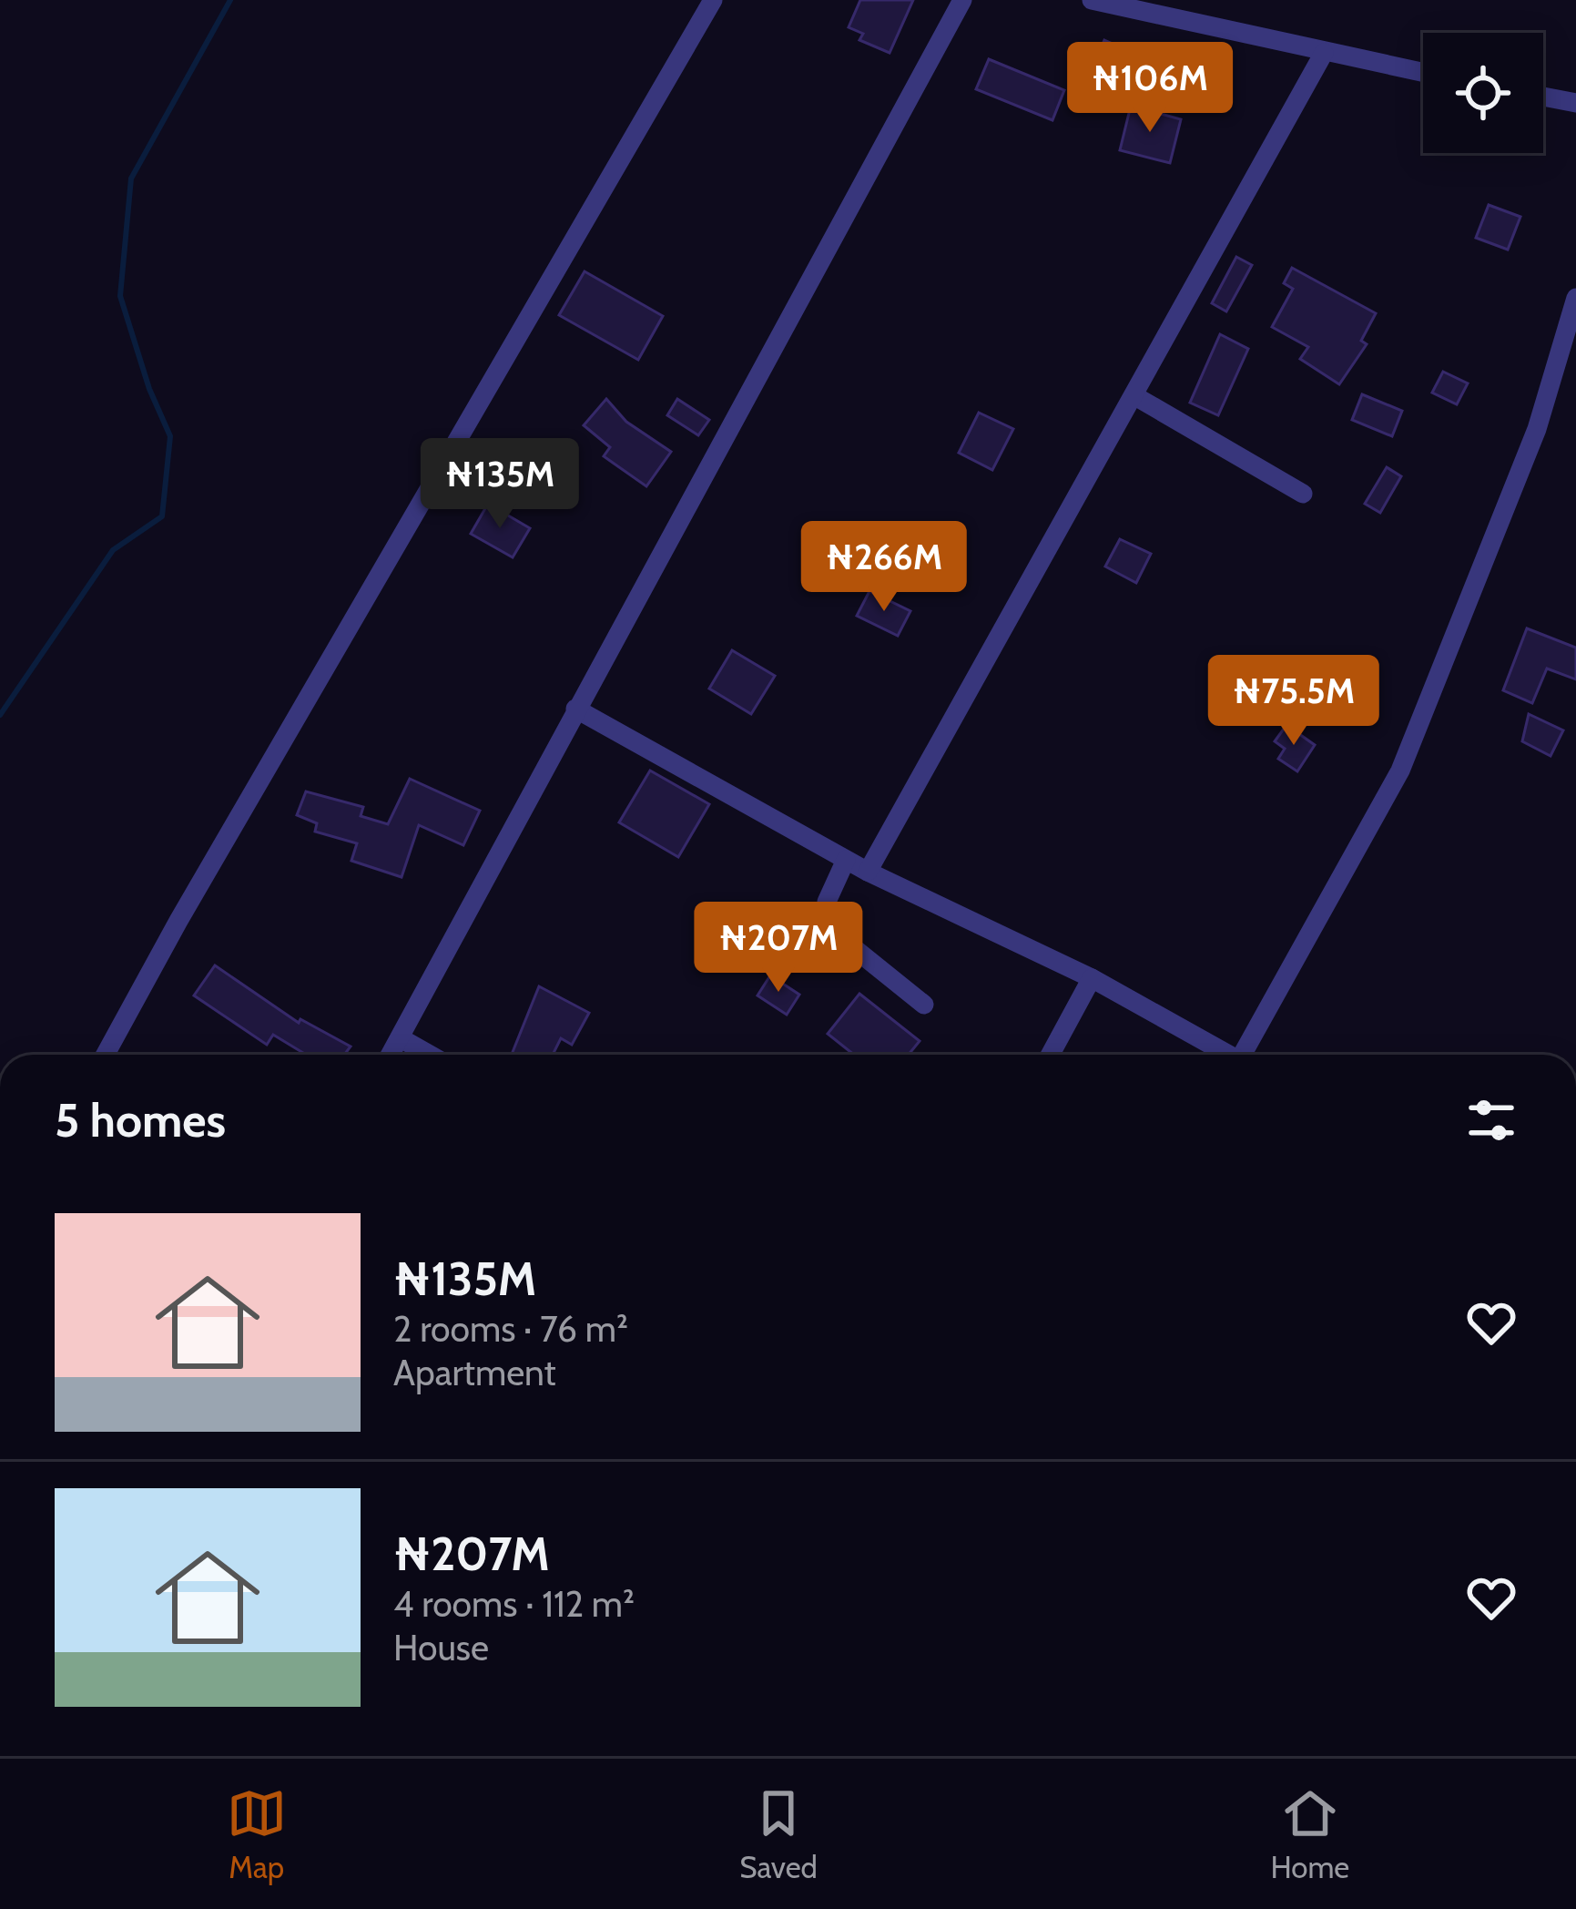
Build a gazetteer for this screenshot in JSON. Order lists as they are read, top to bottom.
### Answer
{
  "page": {
    "price": [
      "₦106M",
      "₦135M",
      "₦266M",
      "₦75.5M",
      "₦207M"
    ],
    "heading": "5 homes",
    "list": [
      {
        "name": "₦135M",
        "note": "2 rooms · 76 m² · Apartment"
      },
      {
        "name": "₦207M",
        "note": "4 rooms · 112 m² · House"
      }
    ],
    "tabs": ["Map", "Saved", "Home"]
  }
}
